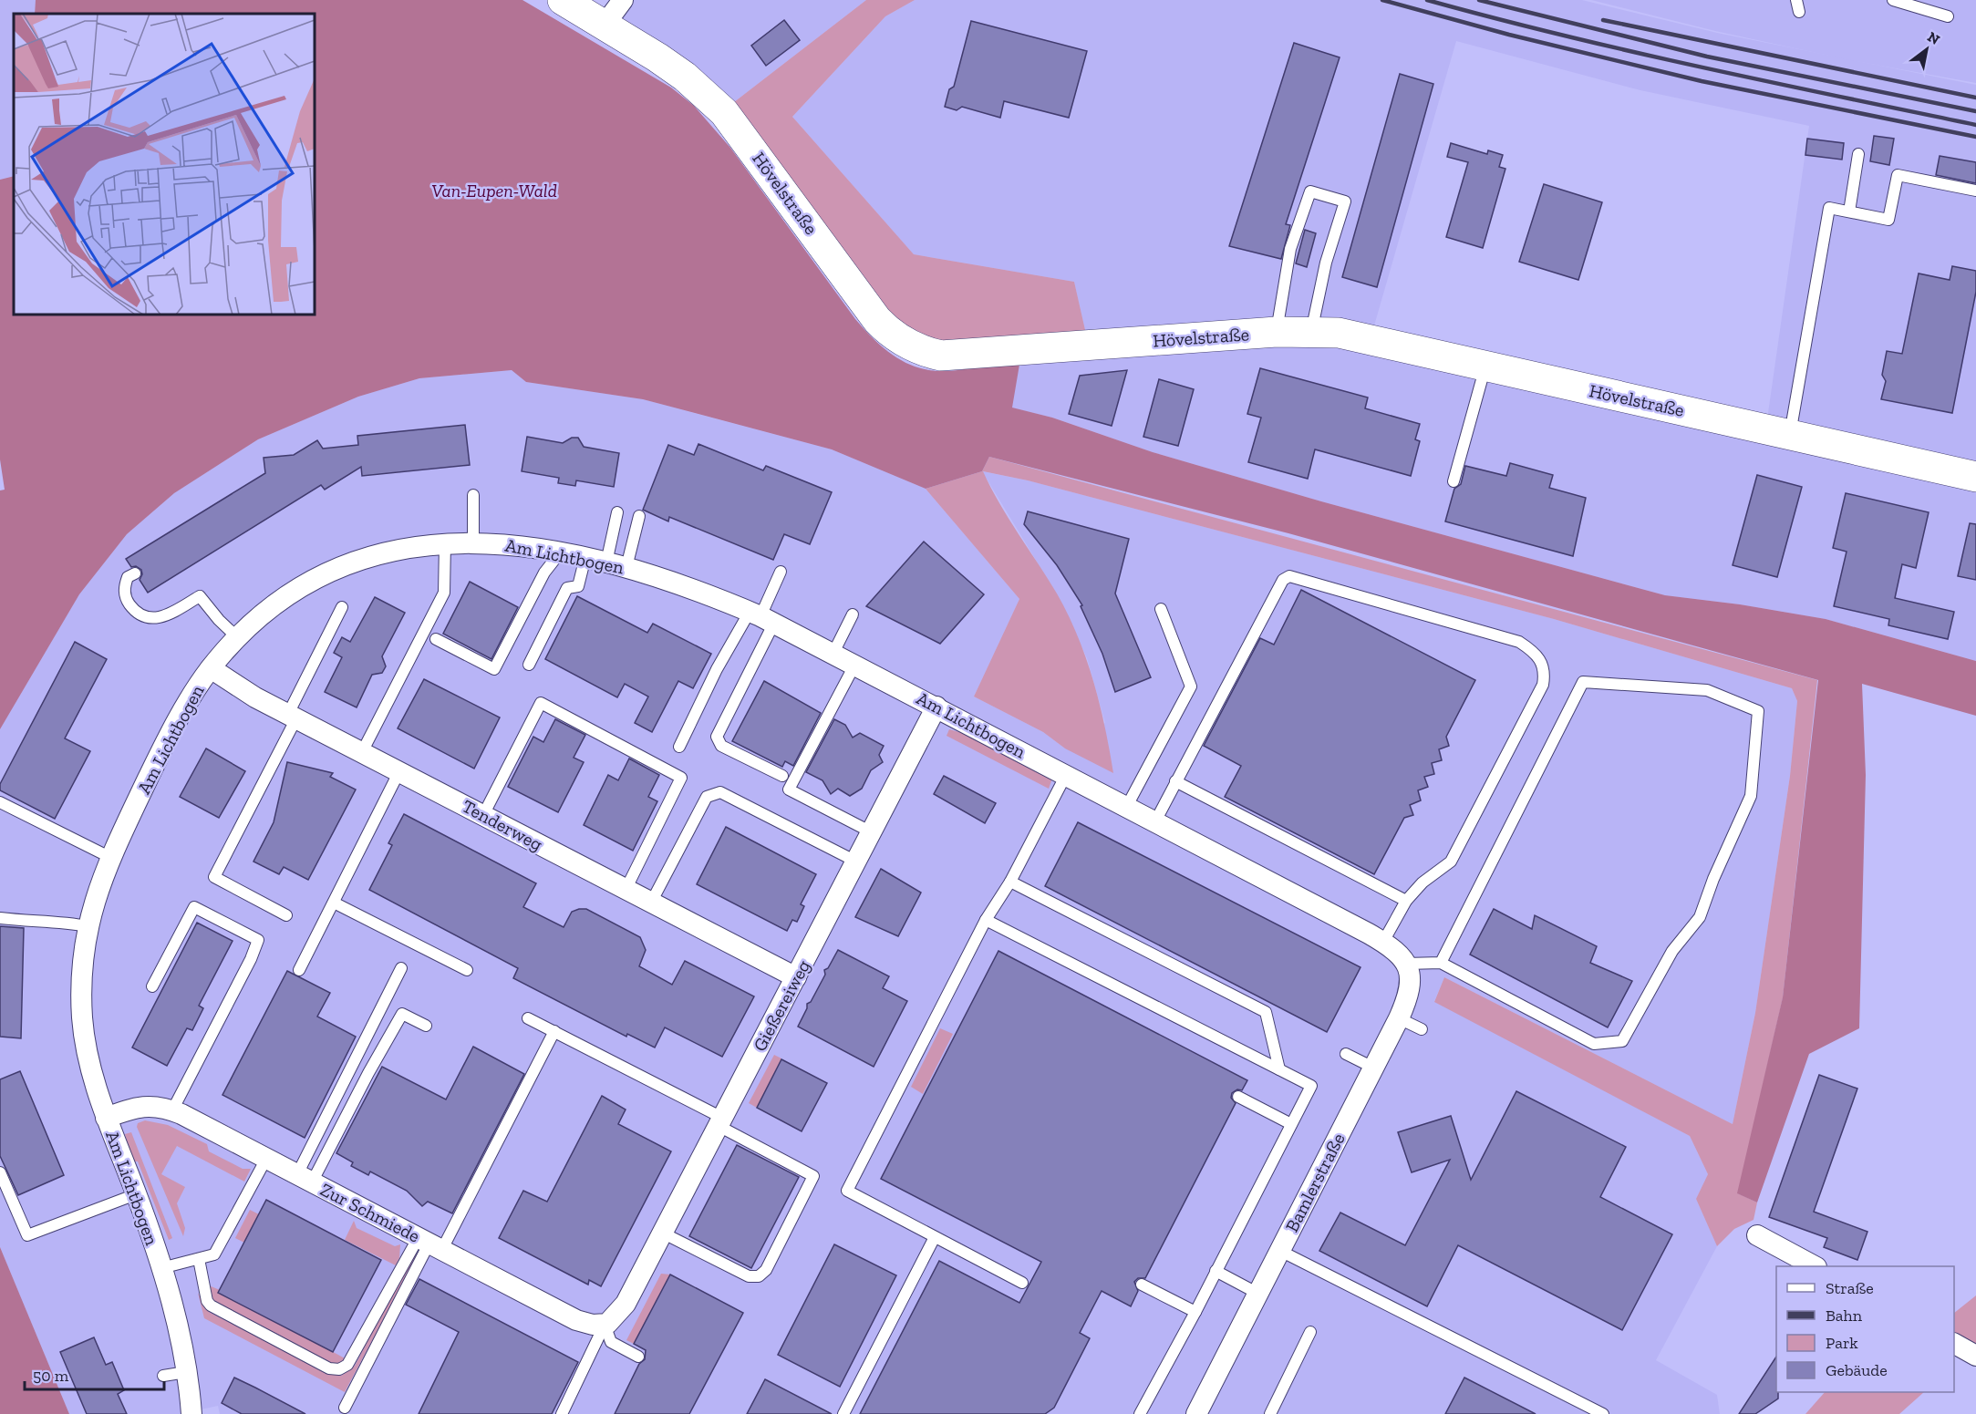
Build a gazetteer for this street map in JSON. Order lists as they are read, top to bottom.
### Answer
{
  "streets": {
    "main road": ["Hövelstraße"],
    "street": [
      "Am Lichtbogen",
      "Tenderweg",
      "Gießereiweg",
      "Bamlerstraße",
      "Zur Schmiede"
    ]
  },
  "crossings": [
    ["Am Lichtbogen", "Tenderweg"],
    ["Am Lichtbogen", "Gießereiweg"],
    ["Am Lichtbogen", "Bamlerstraße"],
    ["Am Lichtbogen", "Zur Schmiede"],
    ["Tenderweg", "Gießereiweg"],
    ["Gießereiweg", "Zur Schmiede"]
  ],
  "parks": ["Van-Eupen-Wald"],
  "legend": [
    "Straße",
    "Bahn",
    "Park",
    "Gebäude"
  ],
  "scale_bar": "50 m",
  "north": "top right"
}
